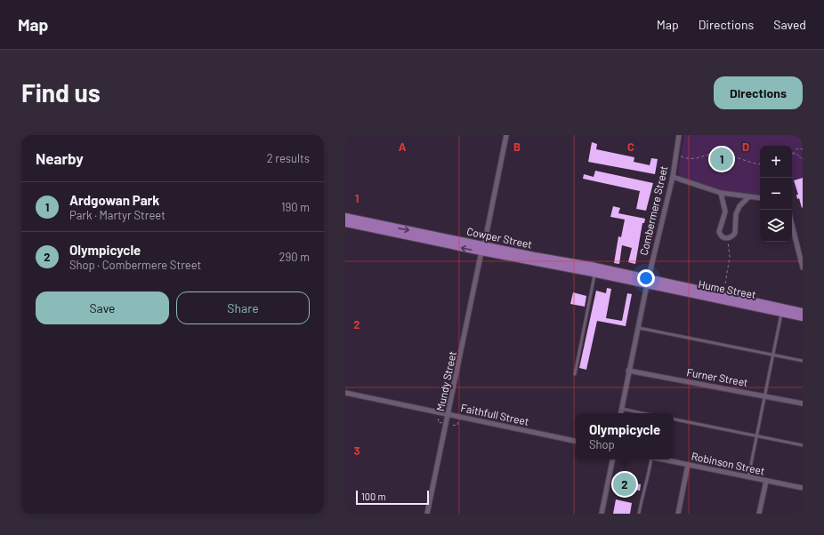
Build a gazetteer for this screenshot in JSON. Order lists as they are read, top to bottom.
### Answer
{
  "streets": {
    "main road": ["Cowper Street", "Hume Street"],
    "street": [
      "Combermere Street",
      "Furner Street",
      "Mundy Street",
      "Faithfull Street",
      "Robinson Street"
    ]
  },
  "crossings": [
    ["Combermere Street", "Cowper Street"],
    ["Combermere Street", "Hume Street"],
    ["Combermere Street", "Furner Street"],
    ["Cowper Street", "Hume Street"],
    ["Cowper Street", "Mundy Street"],
    ["Mundy Street", "Faithfull Street"]
  ],
  "scale_bar": "100 m",
  "page": {
    "header": "Map",
    "nav": ["Map", "Directions", "Saved"],
    "buttons": [
      "Directions",
      ["Save", "Share"]
    ],
    "title": "Find us",
    "heading": ["Nearby", "2 results"],
    "map_buttons": ["+", "−"],
    "pins": ["1", "2"],
    "list": [
      {
        "mark": "1",
        "name": "Ardgowan Park",
        "note": "Park · Martyr Street",
        "value": "190 m"
      },
      {
        "mark": "2",
        "name": "Olympicycle",
        "note": "Shop · Combermere Street",
        "value": "290 m"
      }
    ],
    "popup": ["Olympicycle", "Shop"],
    "scale": "100 m"
  },
  "grid": {
    "columns": [
      "A",
      "B",
      "C",
      "D"
    ],
    "rows": ["1", "2", "3"]
  }
}
